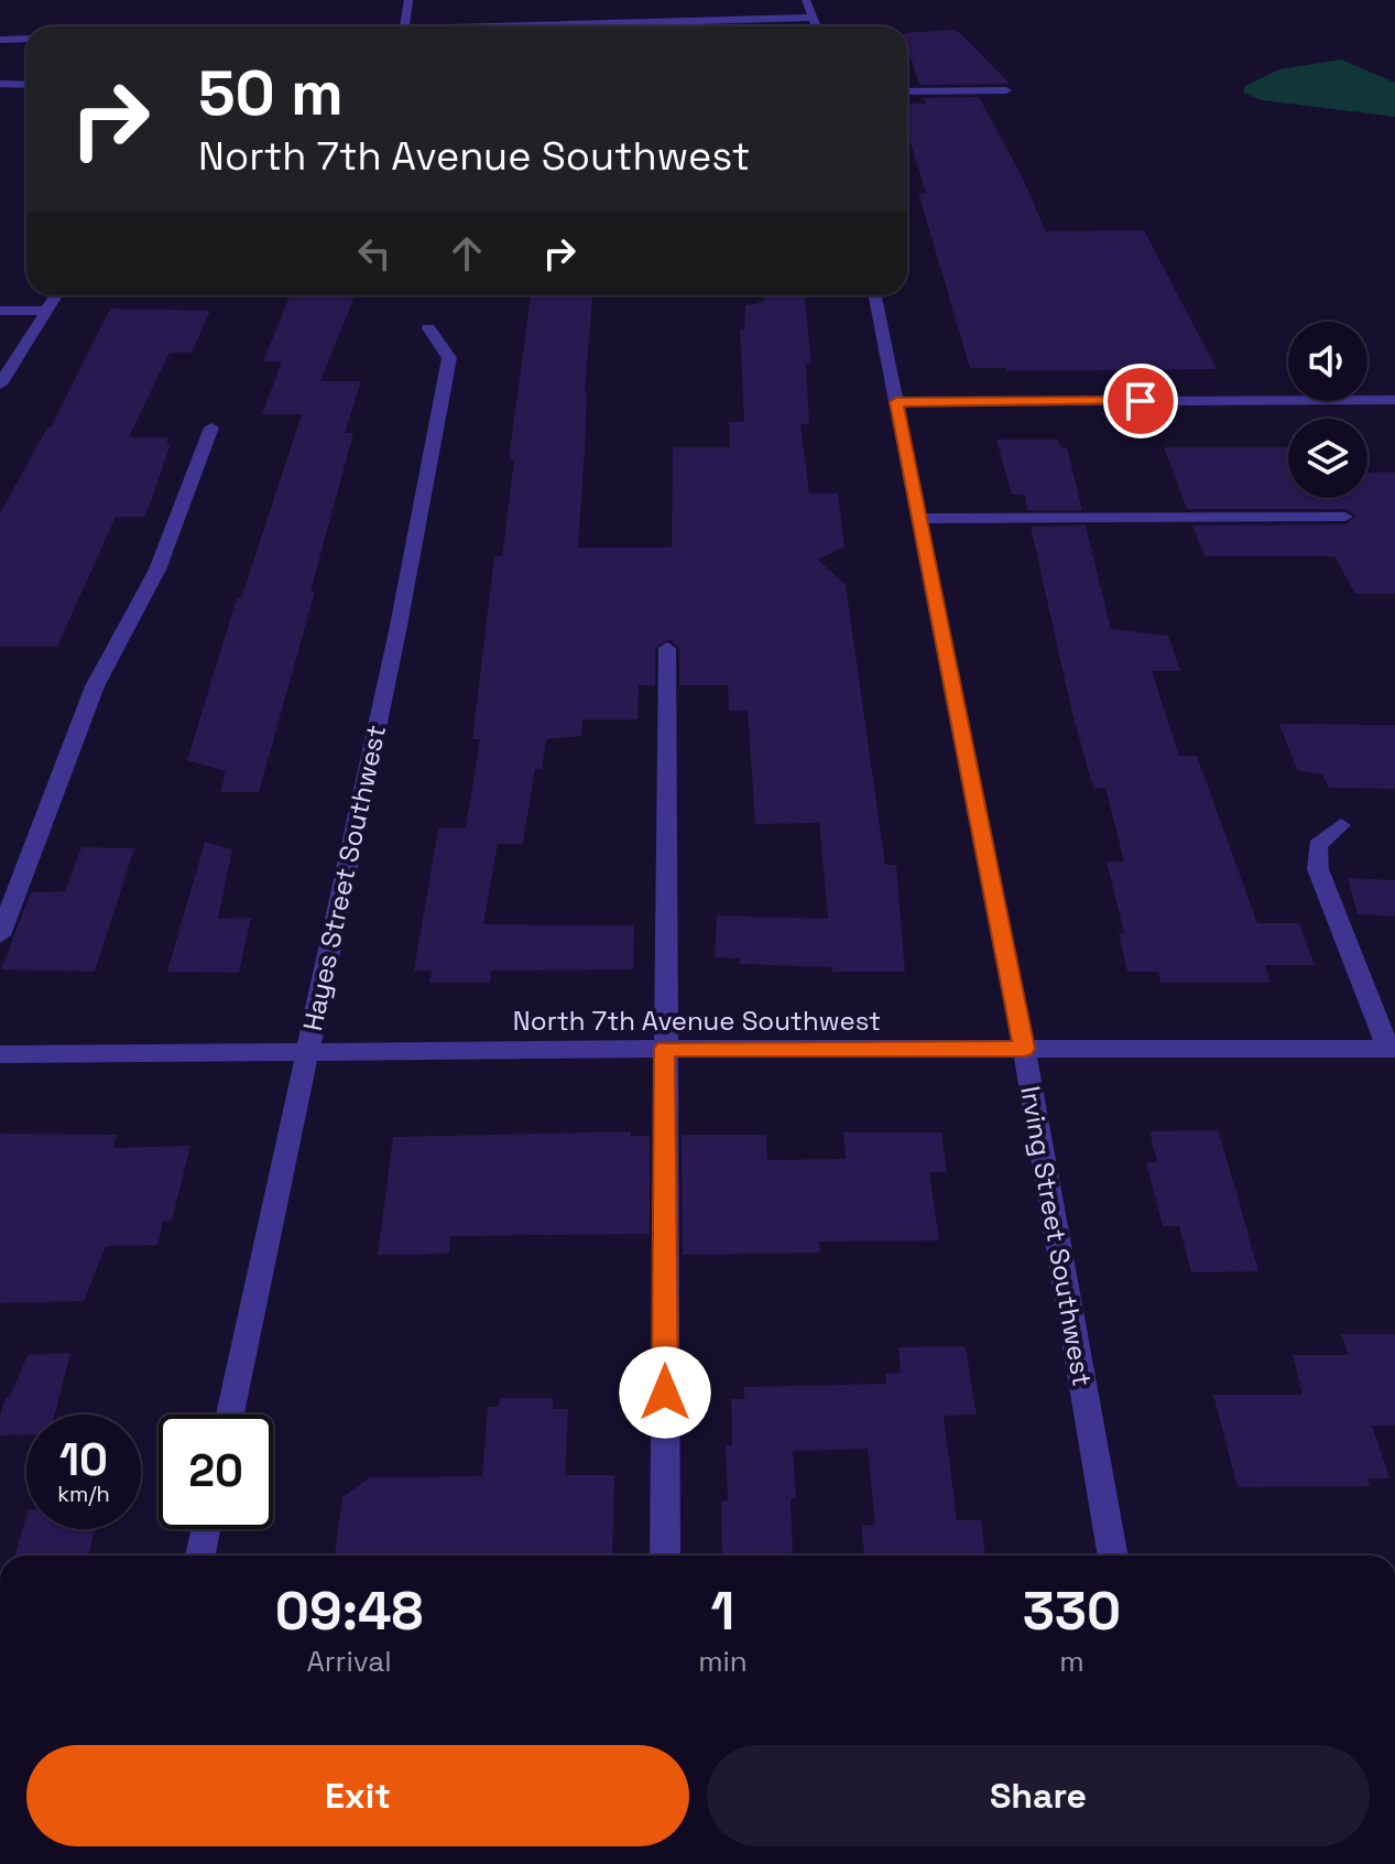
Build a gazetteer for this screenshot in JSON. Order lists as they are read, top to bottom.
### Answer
{
  "streets": {
    "street": ["Hayes Street Southwest", "North 7th Avenue Southwest", "Irving Street Southwest"]
  },
  "crossings": [
    ["Hayes Street Southwest", "North 7th Avenue Southwest"],
    ["North 7th Avenue Southwest", "Irving Street Southwest"]
  ],
  "page": {
    "turn": ["50 m", "North 7th Avenue Southwest"],
    "speed": "10 km/h",
    "limit": "20",
    "eta": [
      "09:48",
      "Arrival",
      "1",
      "min",
      "330",
      "m"
    ],
    "buttons": ["Exit", "Share"]
  }
}
